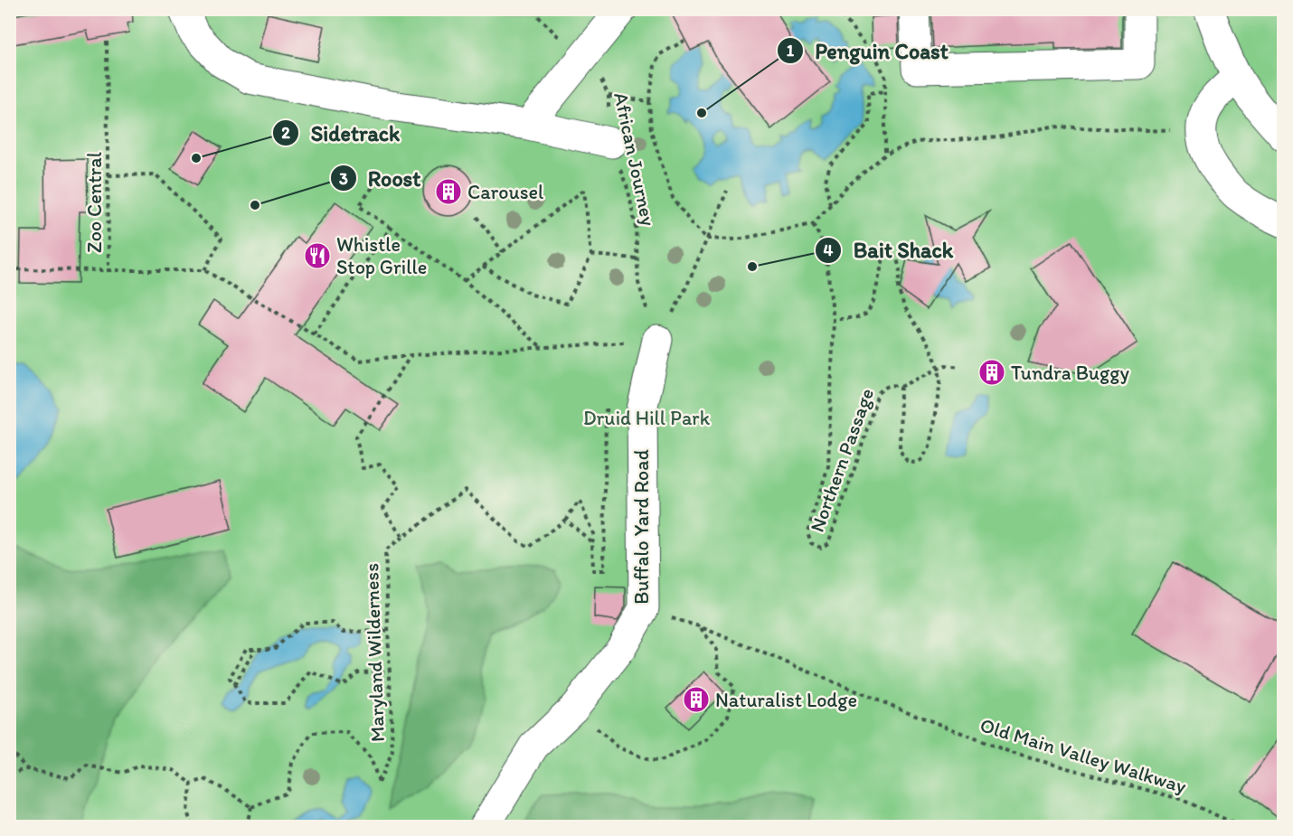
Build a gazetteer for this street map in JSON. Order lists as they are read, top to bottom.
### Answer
{
  "streets": {
    "lane": ["Buffalo Yard Road"],
    "path": [
      "African Journey",
      "Zoo Central",
      "Northern Passage",
      "Maryland Wilderness",
      "Old Main Valley Walkway"
    ]
  },
  "crossings": [
    ["African Journey", "Buffalo Yard Road"],
    ["Buffalo Yard Road", "Old Main Valley Walkway"]
  ],
  "parks": ["Druid Hill Park"],
  "places": {
    "other": [
      "Penguin Coast",
      "Sidetrack",
      "Roost",
      "Bait Shack"
    ],
    "building": ["Carousel", "Tundra Buggy", "Naturalist Lodge"],
    "restaurant": ["Whistle Stop Grille"]
  }
}
